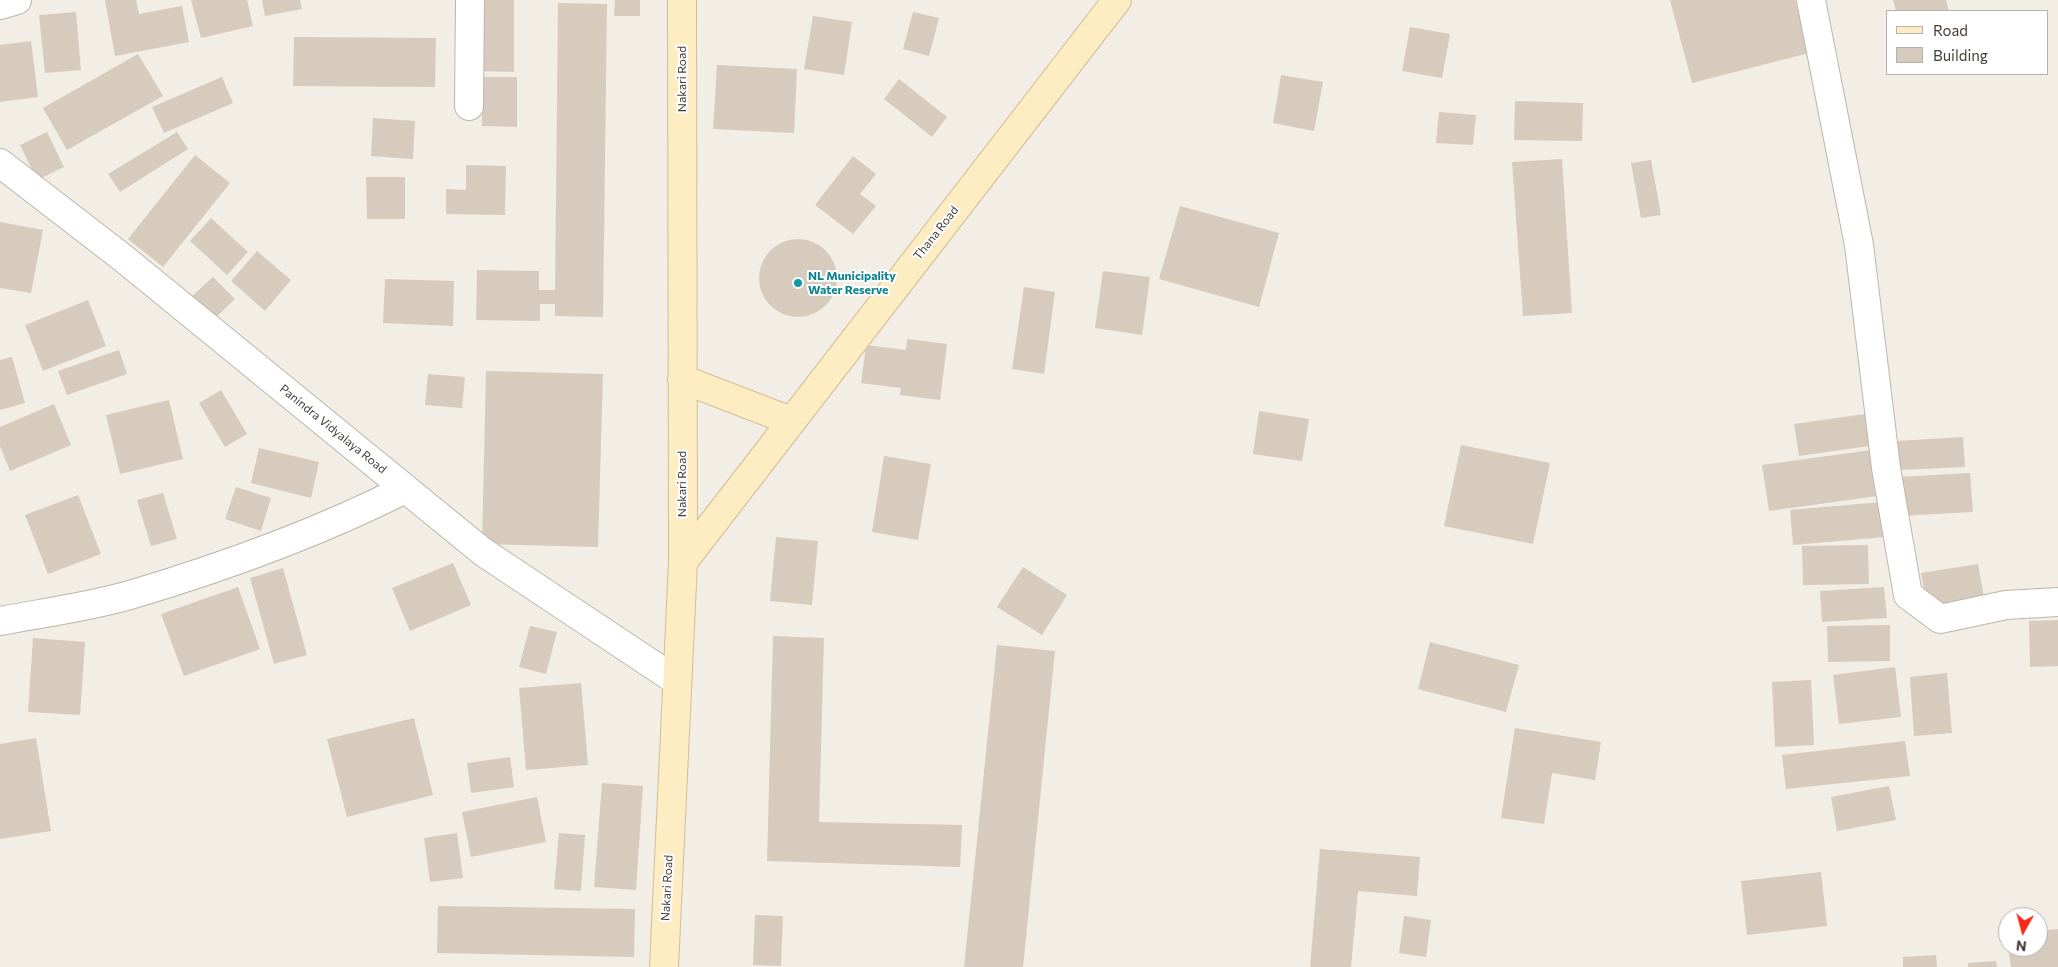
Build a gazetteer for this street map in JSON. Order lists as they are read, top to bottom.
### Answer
{
  "streets": {
    "street": ["Nakari Road", "Thana Road", "Panindra Vidyalaya Road"]
  },
  "crossings": [
    ["Nakari Road", "Thana Road"],
    ["Nakari Road", "Panindra Vidyalaya Road"]
  ],
  "places": ["NL Municipality Water Reserve"],
  "legend": ["Road", "Building"],
  "north": "bottom"
}
